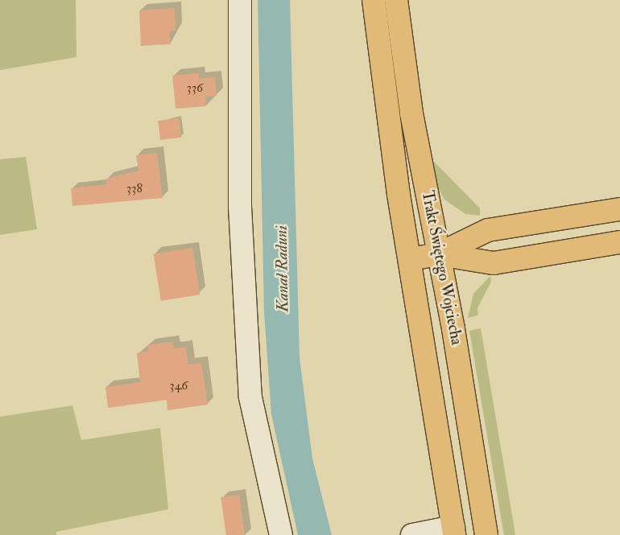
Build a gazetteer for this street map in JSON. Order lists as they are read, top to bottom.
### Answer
{
  "streets": {
    "main road": ["Trakt Świętego Wojciecha"]
  },
  "water": ["Kanał Raduni"],
  "house_numbers": ["336", "338", "346"]
}
